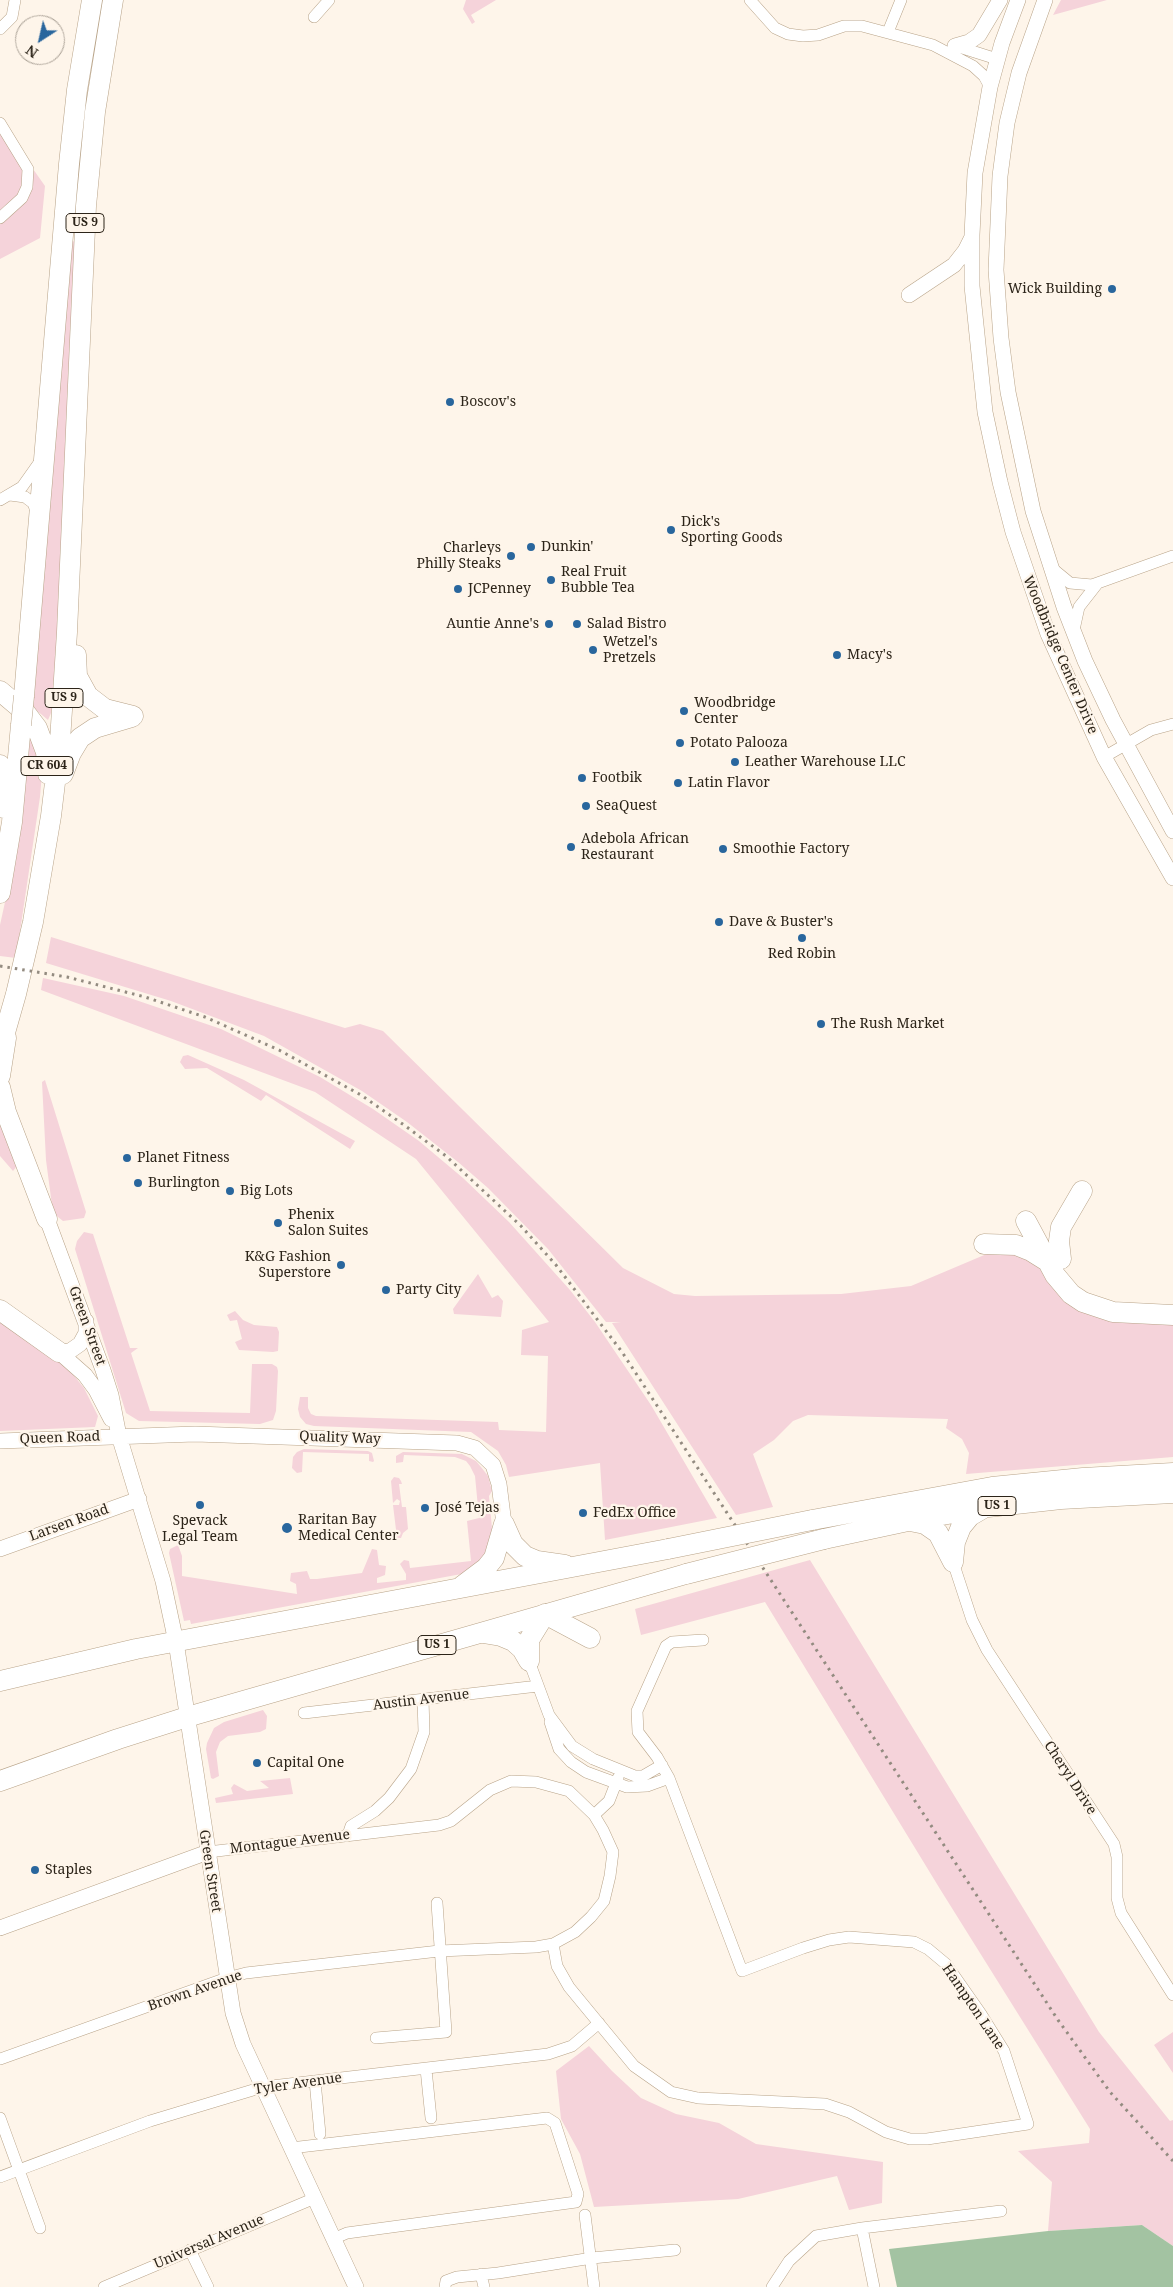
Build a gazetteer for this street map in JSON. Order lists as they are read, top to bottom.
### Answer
{
  "streets": {
    "highway": ["US 9", "CR 604", "US 1"],
    "street": [
      "Woodbridge Center Drive",
      "Green Street",
      "Queen Road",
      "Quality Way",
      "Larsen Road",
      "Austin Avenue",
      "Cheryl Drive",
      "Montague Avenue",
      "Brown Avenue",
      "Hampton Lane",
      "Tyler Avenue",
      "Universal Avenue"
    ]
  },
  "crossings": [
    ["US 9", "CR 604"],
    ["Green Street", "Queen Road"],
    ["Green Street", "Quality Way"],
    ["Green Street", "US 1"],
    ["Green Street", "Larsen Road"],
    ["Green Street", "Montague Avenue"],
    ["Green Street", "Brown Avenue"],
    ["Green Street", "Tyler Avenue"],
    ["Green Street", "Universal Avenue"],
    ["Queen Road", "Quality Way"],
    ["Brown Avenue", "Hampton Lane"],
    ["Hampton Lane", "Tyler Avenue"]
  ],
  "places": [
    "Wick Building",
    "Boscov's",
    "Dick's Sporting Goods",
    "Dunkin'",
    "Charleys Philly Steaks",
    "Real Fruit Bubble Tea",
    "JCPenney",
    "Auntie Anne's",
    "Salad Bistro",
    "Wetzel's Pretzels",
    "Macy's",
    "Woodbridge Center",
    "Potato Palooza",
    "Leather Warehouse LLC",
    "Footbik",
    "Latin Flavor",
    "SeaQuest",
    "Adebola African Restaurant",
    "Smoothie Factory",
    "Dave & Buster's",
    "Red Robin",
    "The Rush Market",
    "Planet Fitness",
    "Burlington",
    "Big Lots",
    "Phenix Salon Suites",
    "K&G Fashion Superstore",
    "Party City",
    "Spevack Legal Team",
    "José Tejas",
    "FedEx Office",
    "Raritan Bay Medical Center",
    "Capital One",
    "Staples"
  ],
  "north": "bottom left"
}
